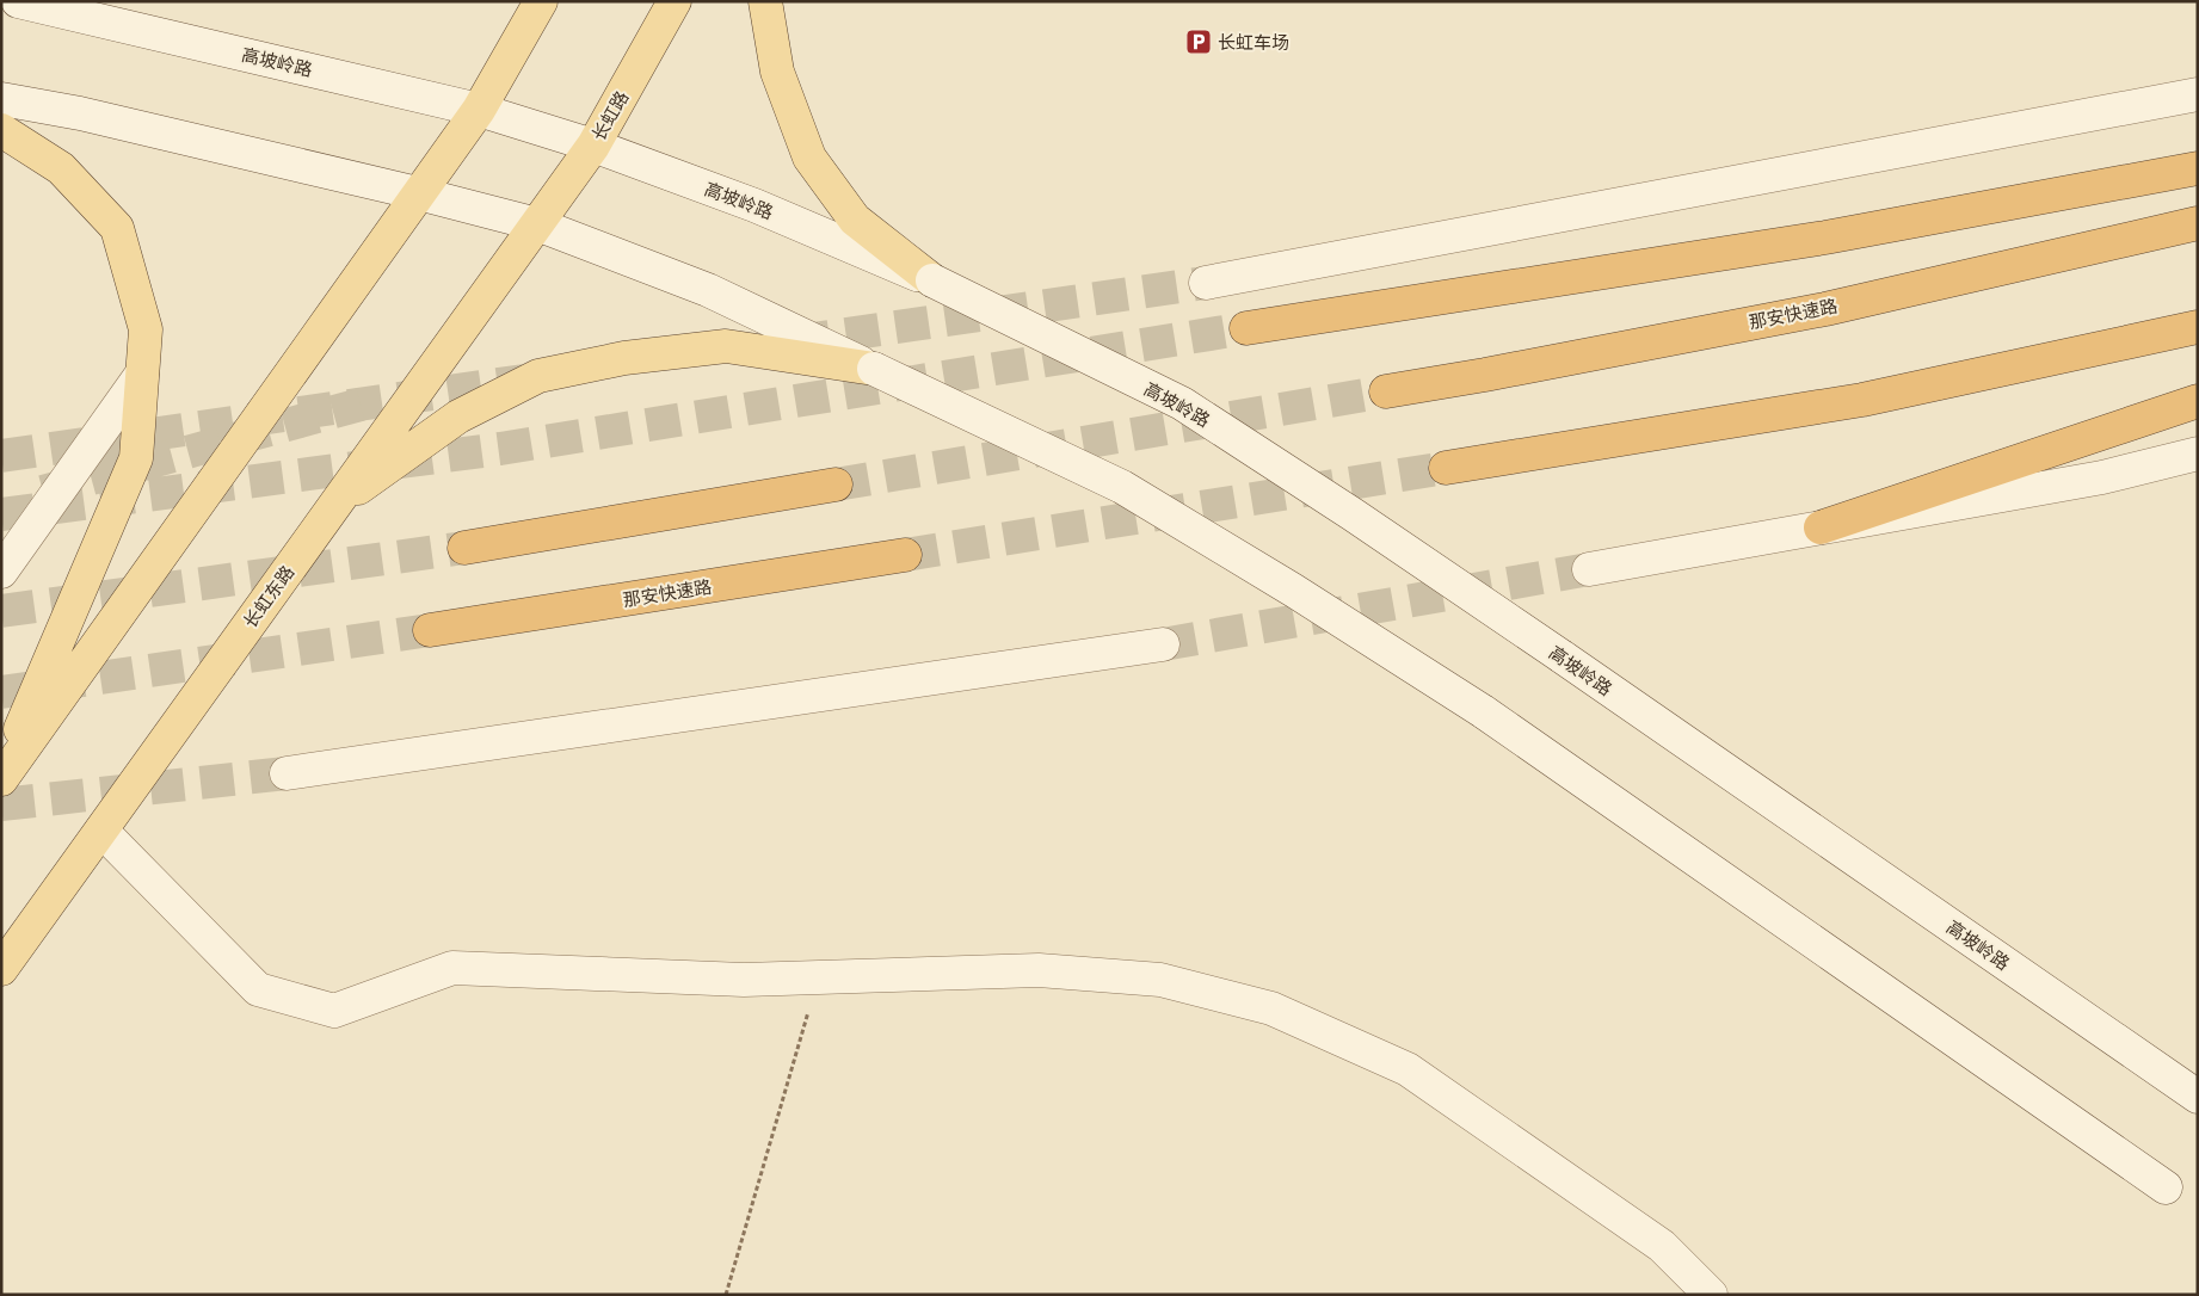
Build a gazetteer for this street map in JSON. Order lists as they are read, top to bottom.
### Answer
{
  "streets": {
    "highway": ["那安快速路"],
    "main road": ["高坡岭路", "长虹路", "长虹东路"]
  },
  "crossings": [
    ["高坡岭路", "长虹路"],
    ["长虹路", "长虹东路"]
  ],
  "places": {
    "parking": ["长虹车场"]
  }
}
